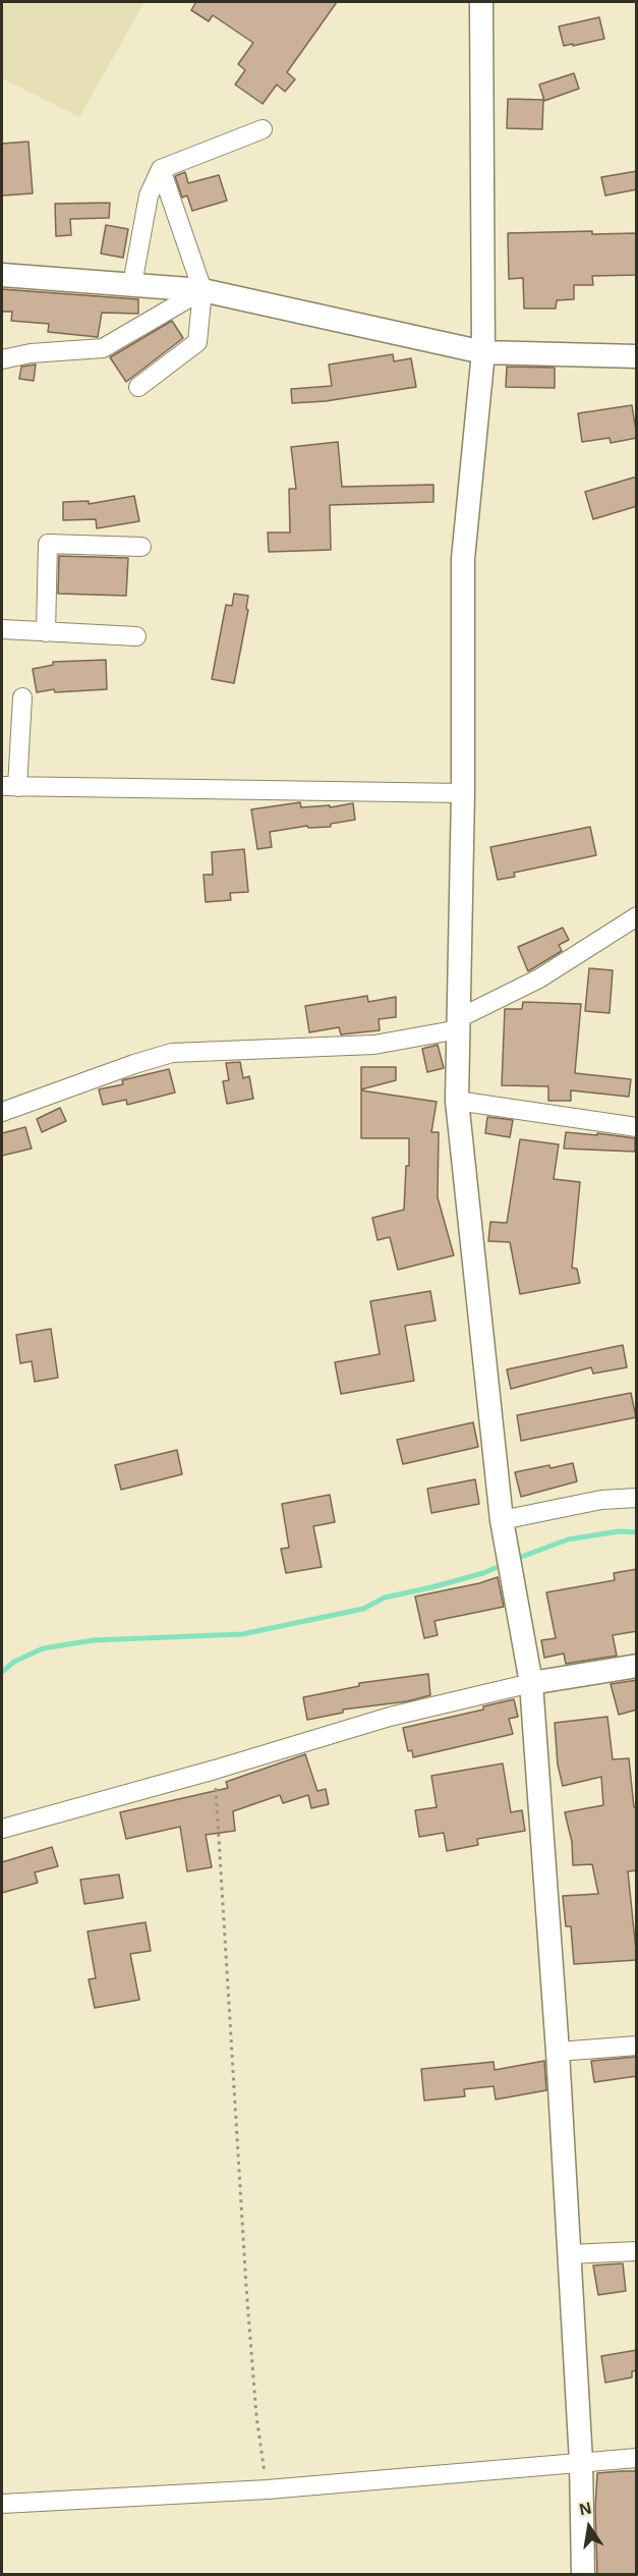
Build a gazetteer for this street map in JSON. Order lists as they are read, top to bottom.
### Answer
{
  "north": "top"
}
